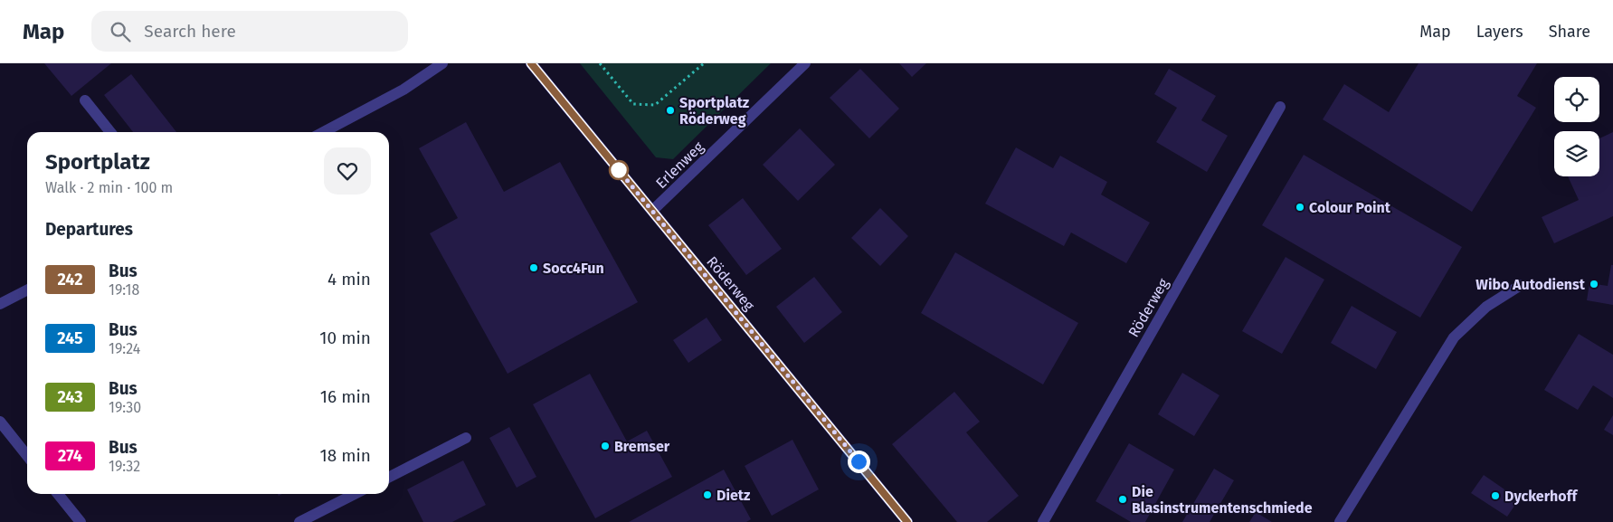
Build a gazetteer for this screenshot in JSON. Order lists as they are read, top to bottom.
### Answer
{
  "streets": {
    "street": ["Erlenweg", "Röderweg"]
  },
  "crossings": [
    ["Erlenweg", "Röderweg"]
  ],
  "places": [
    "Sportplatz Röderweg",
    "Colour Point",
    "Socc4Fun",
    "Wibo Autodienst",
    "Bremser",
    "Dietz",
    "Dyckerhoff",
    "Die Blasinstrumentenschmiede"
  ],
  "lines": ["bus line 242"],
  "page": {
    "header": "Map",
    "search": "Search here",
    "nav": ["Map", "Layers", "Share"],
    "heading": [
      ["Sportplatz", "Walk · 2 min · 100 m"],
      "Departures"
    ],
    "list": [
      {
        "mark": "242",
        "name": "Bus",
        "note": "19:18",
        "value": "4 min"
      },
      {
        "mark": "245",
        "name": "Bus",
        "note": "19:24",
        "value": "10 min"
      },
      {
        "mark": "243",
        "name": "Bus",
        "note": "19:30",
        "value": "16 min"
      },
      {
        "mark": "274",
        "name": "Bus",
        "note": "19:32",
        "value": "18 min"
      }
    ]
  }
}
